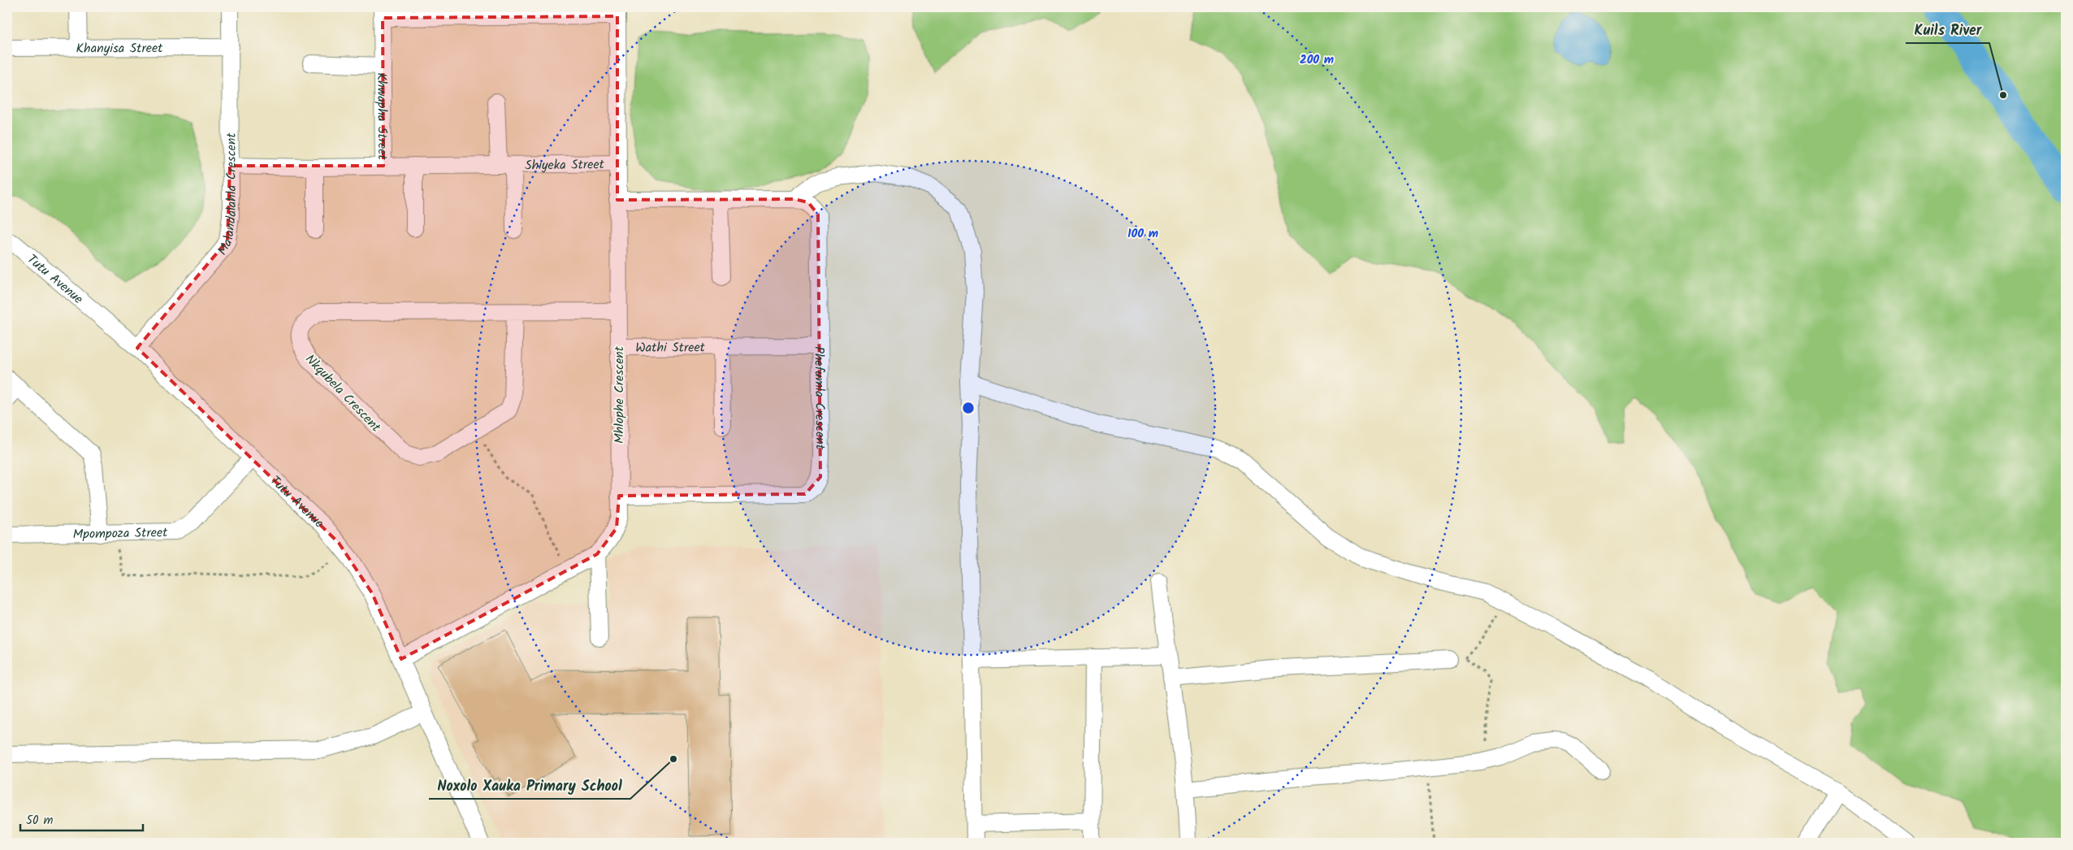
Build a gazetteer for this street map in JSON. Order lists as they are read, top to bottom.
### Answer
{
  "streets": {
    "street": [
      "Khanyisa Street",
      "Khwapha Street",
      "Shiyeka Street",
      "Malandalahla Crescent",
      "Tutu Avenue",
      "Wathi Street",
      "Nkqubela Crescent",
      "Mhlophe Crescent",
      "Phefumla Crescent",
      "Mpompoza Street"
    ]
  },
  "crossings": [
    ["Khanyisa Street", "Malandalahla Crescent"],
    ["Khwapha Street", "Shiyeka Street"],
    ["Shiyeka Street", "Malandalahla Crescent"],
    ["Shiyeka Street", "Mhlophe Crescent"],
    ["Malandalahla Crescent", "Tutu Avenue"],
    ["Tutu Avenue", "Mhlophe Crescent"],
    ["Tutu Avenue", "Mpompoza Street"],
    ["Wathi Street", "Mhlophe Crescent"],
    ["Wathi Street", "Phefumla Crescent"],
    ["Nkqubela Crescent", "Mhlophe Crescent"],
    ["Mhlophe Crescent", "Phefumla Crescent"]
  ],
  "places": ["Kuils River", "Noxolo Xauka Primary School"],
  "scale_bar": "50 m",
  "rings": ["200 m", "100 m"]
}
